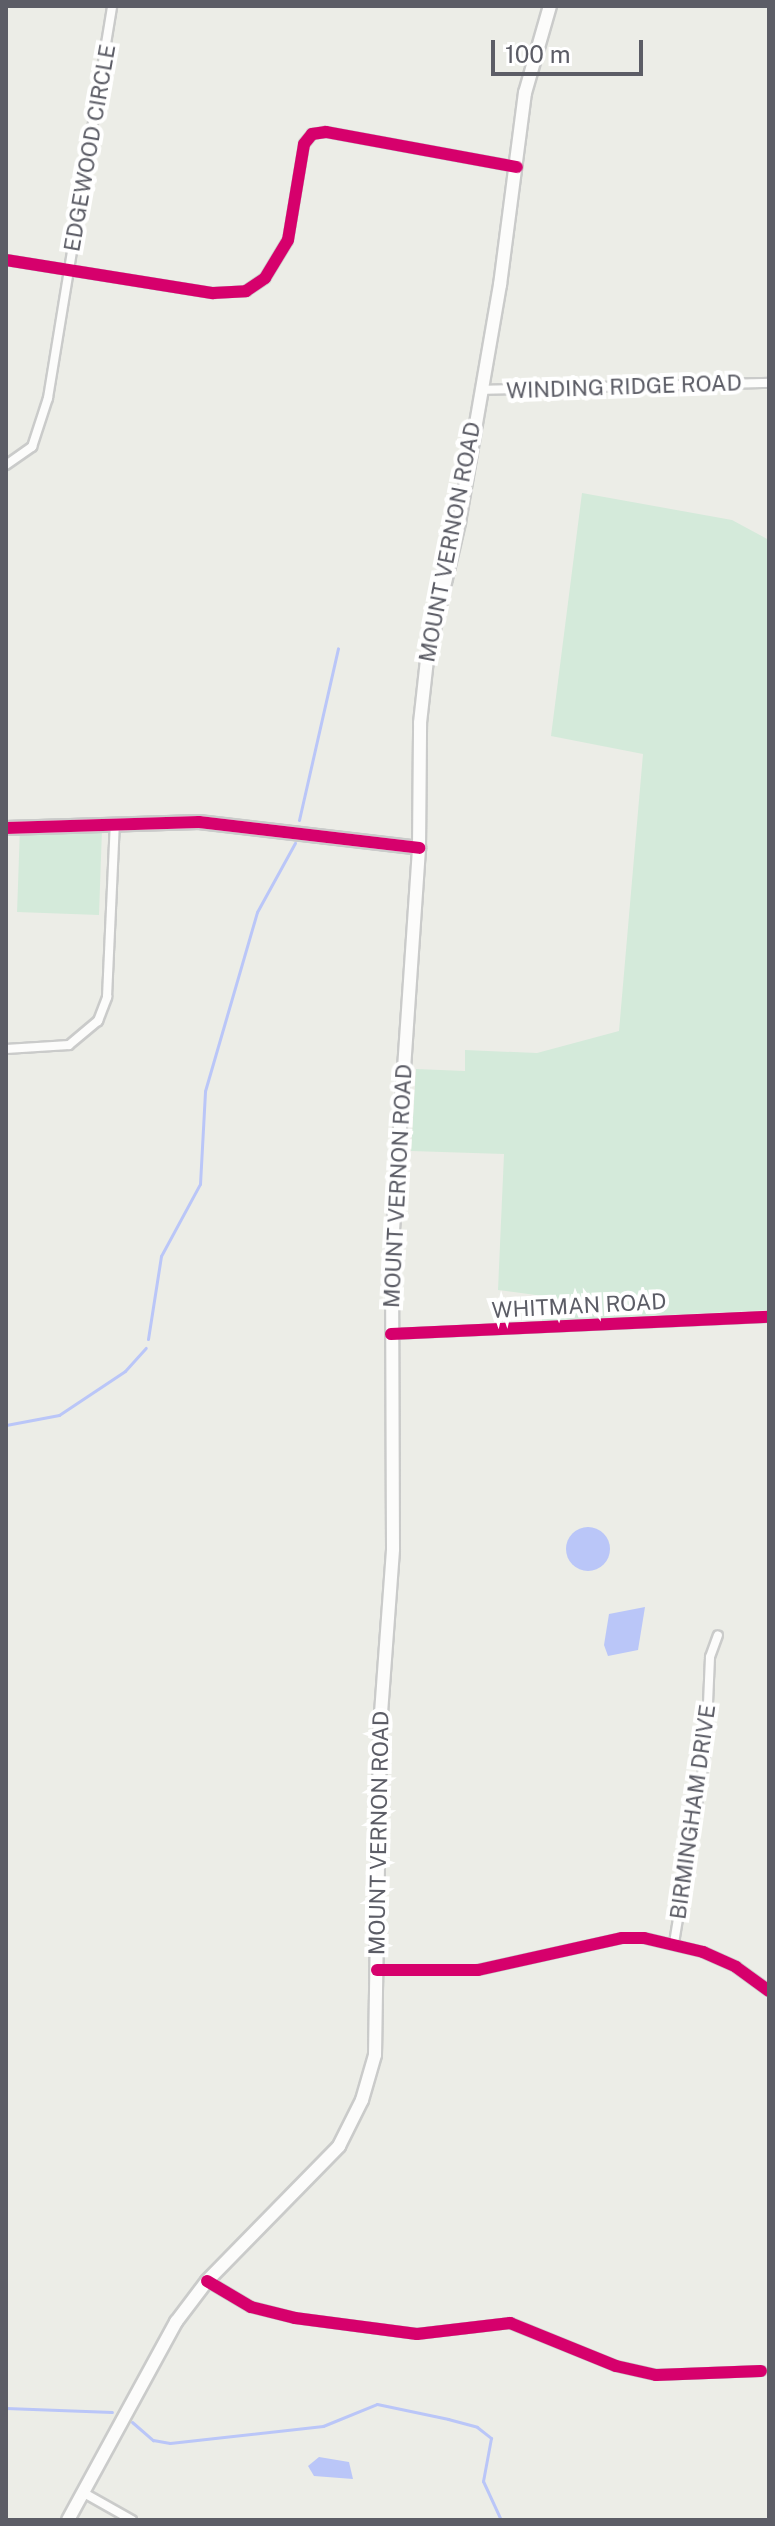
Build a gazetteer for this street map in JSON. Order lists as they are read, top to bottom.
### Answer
{
  "streets": {
    "main road": ["MOUNT VERNON ROAD"],
    "street": [
      "EDGEWOOD CIRCLE",
      "WINDING RIDGE ROAD",
      "WHITMAN ROAD",
      "BIRMINGHAM DRIVE"
    ]
  },
  "crossings": [
    ["WINDING RIDGE ROAD", "MOUNT VERNON ROAD"],
    ["MOUNT VERNON ROAD", "WHITMAN ROAD"]
  ],
  "scale_bar": "100 m"
}
